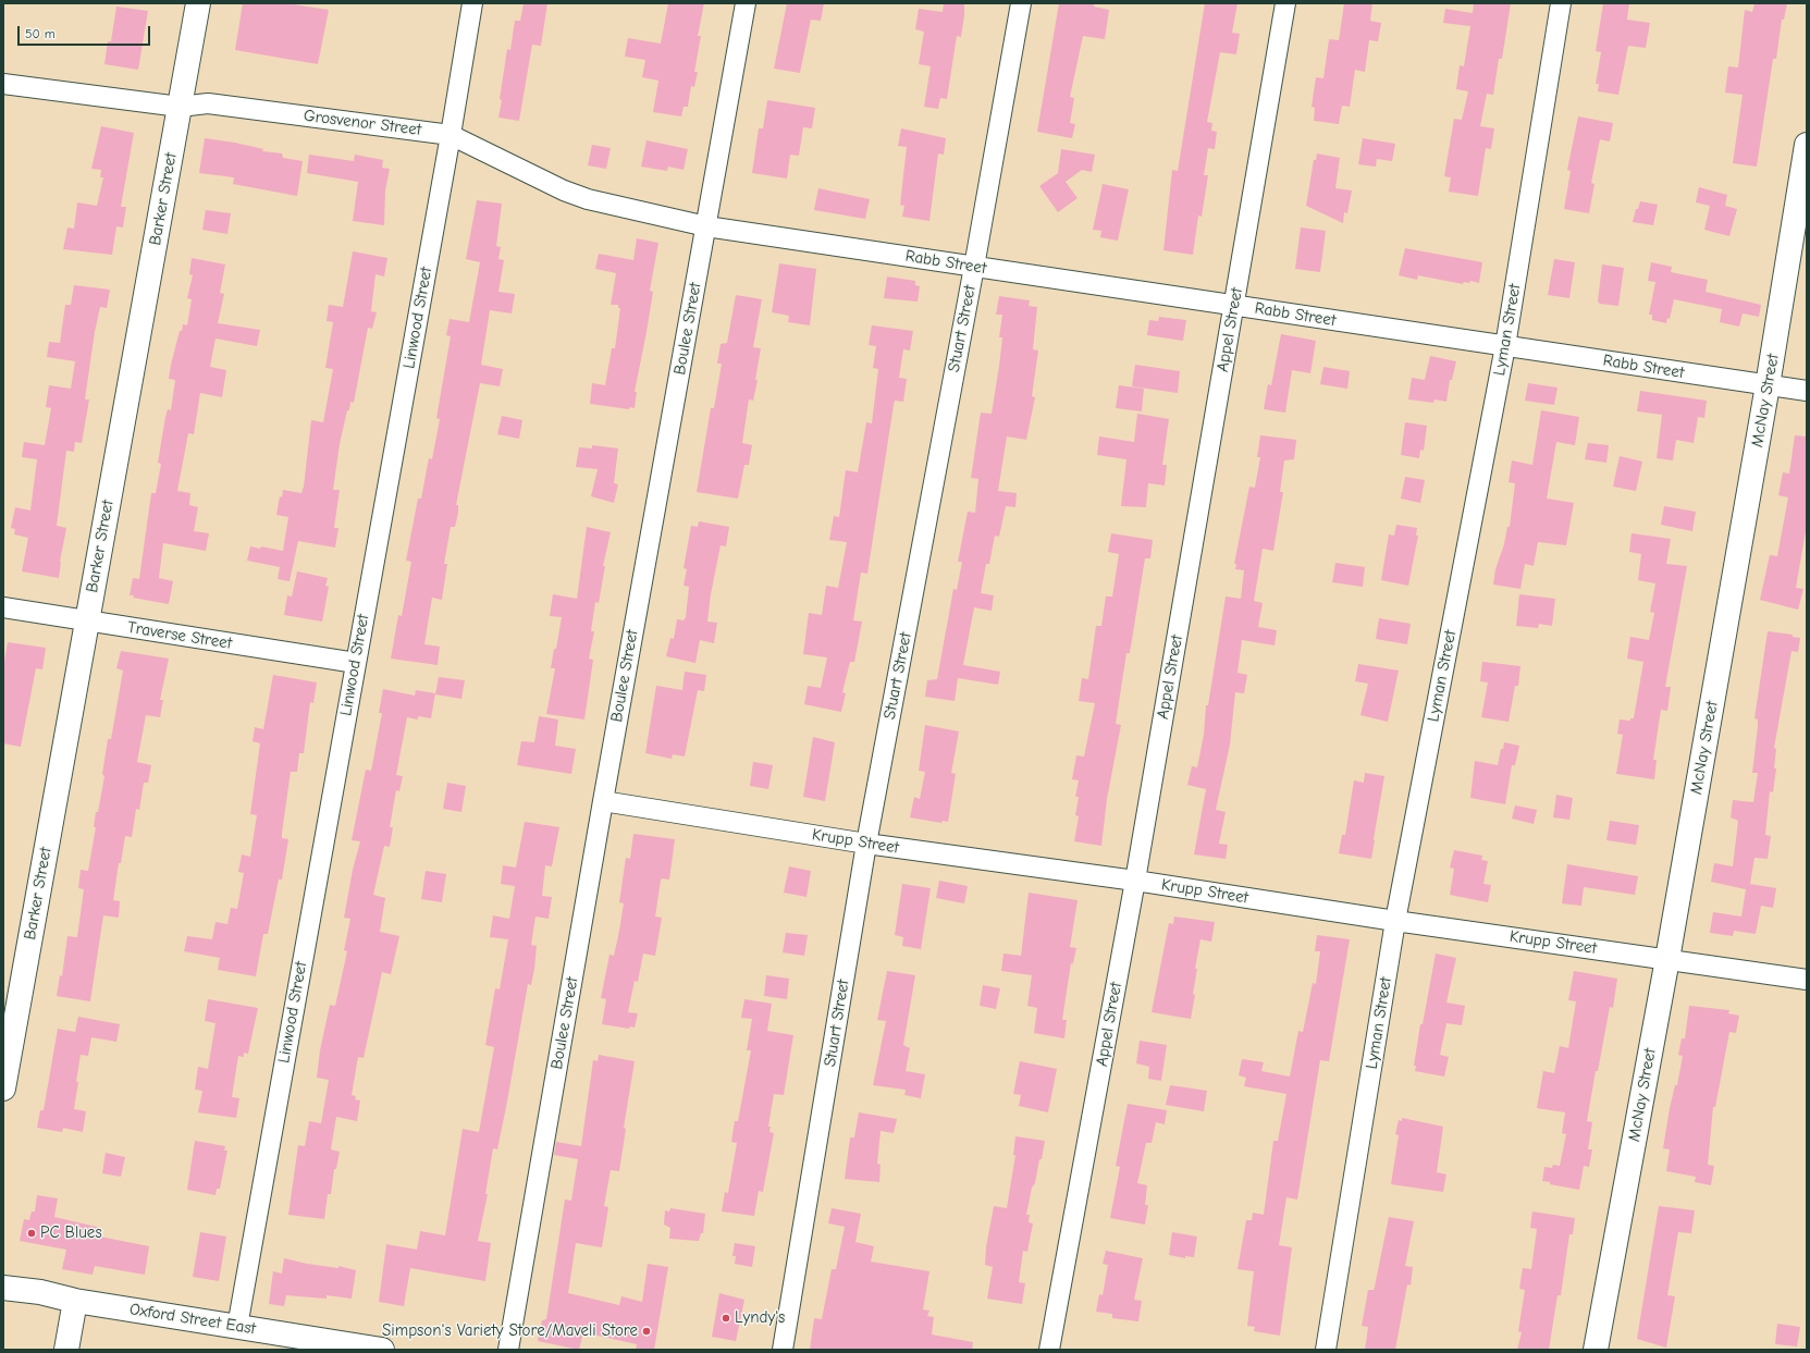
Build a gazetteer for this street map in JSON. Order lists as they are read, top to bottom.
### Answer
{
  "streets": {
    "street": [
      "Grosvenor Street",
      "Barker Street",
      "Rabb Street",
      "Linwood Street",
      "Boulee Street",
      "Stuart Street",
      "Appel Street",
      "Lyman Street",
      "McNay Street",
      "Traverse Street",
      "Krupp Street",
      "Oxford Street East"
    ]
  },
  "crossings": [
    ["Grosvenor Street", "Barker Street"],
    ["Grosvenor Street", "Rabb Street"],
    ["Grosvenor Street", "Linwood Street"],
    ["Grosvenor Street", "Boulee Street"],
    ["Barker Street", "Traverse Street"],
    ["Rabb Street", "Boulee Street"],
    ["Rabb Street", "Stuart Street"],
    ["Rabb Street", "Appel Street"],
    ["Rabb Street", "Lyman Street"],
    ["Rabb Street", "McNay Street"],
    ["Linwood Street", "Traverse Street"],
    ["Linwood Street", "Oxford Street East"],
    ["Boulee Street", "Krupp Street"],
    ["Stuart Street", "Krupp Street"],
    ["Appel Street", "Krupp Street"],
    ["Lyman Street", "Krupp Street"],
    ["McNay Street", "Krupp Street"]
  ],
  "places": ["PC Blues", "Lyndy's", "Simpson's Variety Store/Maveli Store"],
  "scale_bar": "50 m"
}
